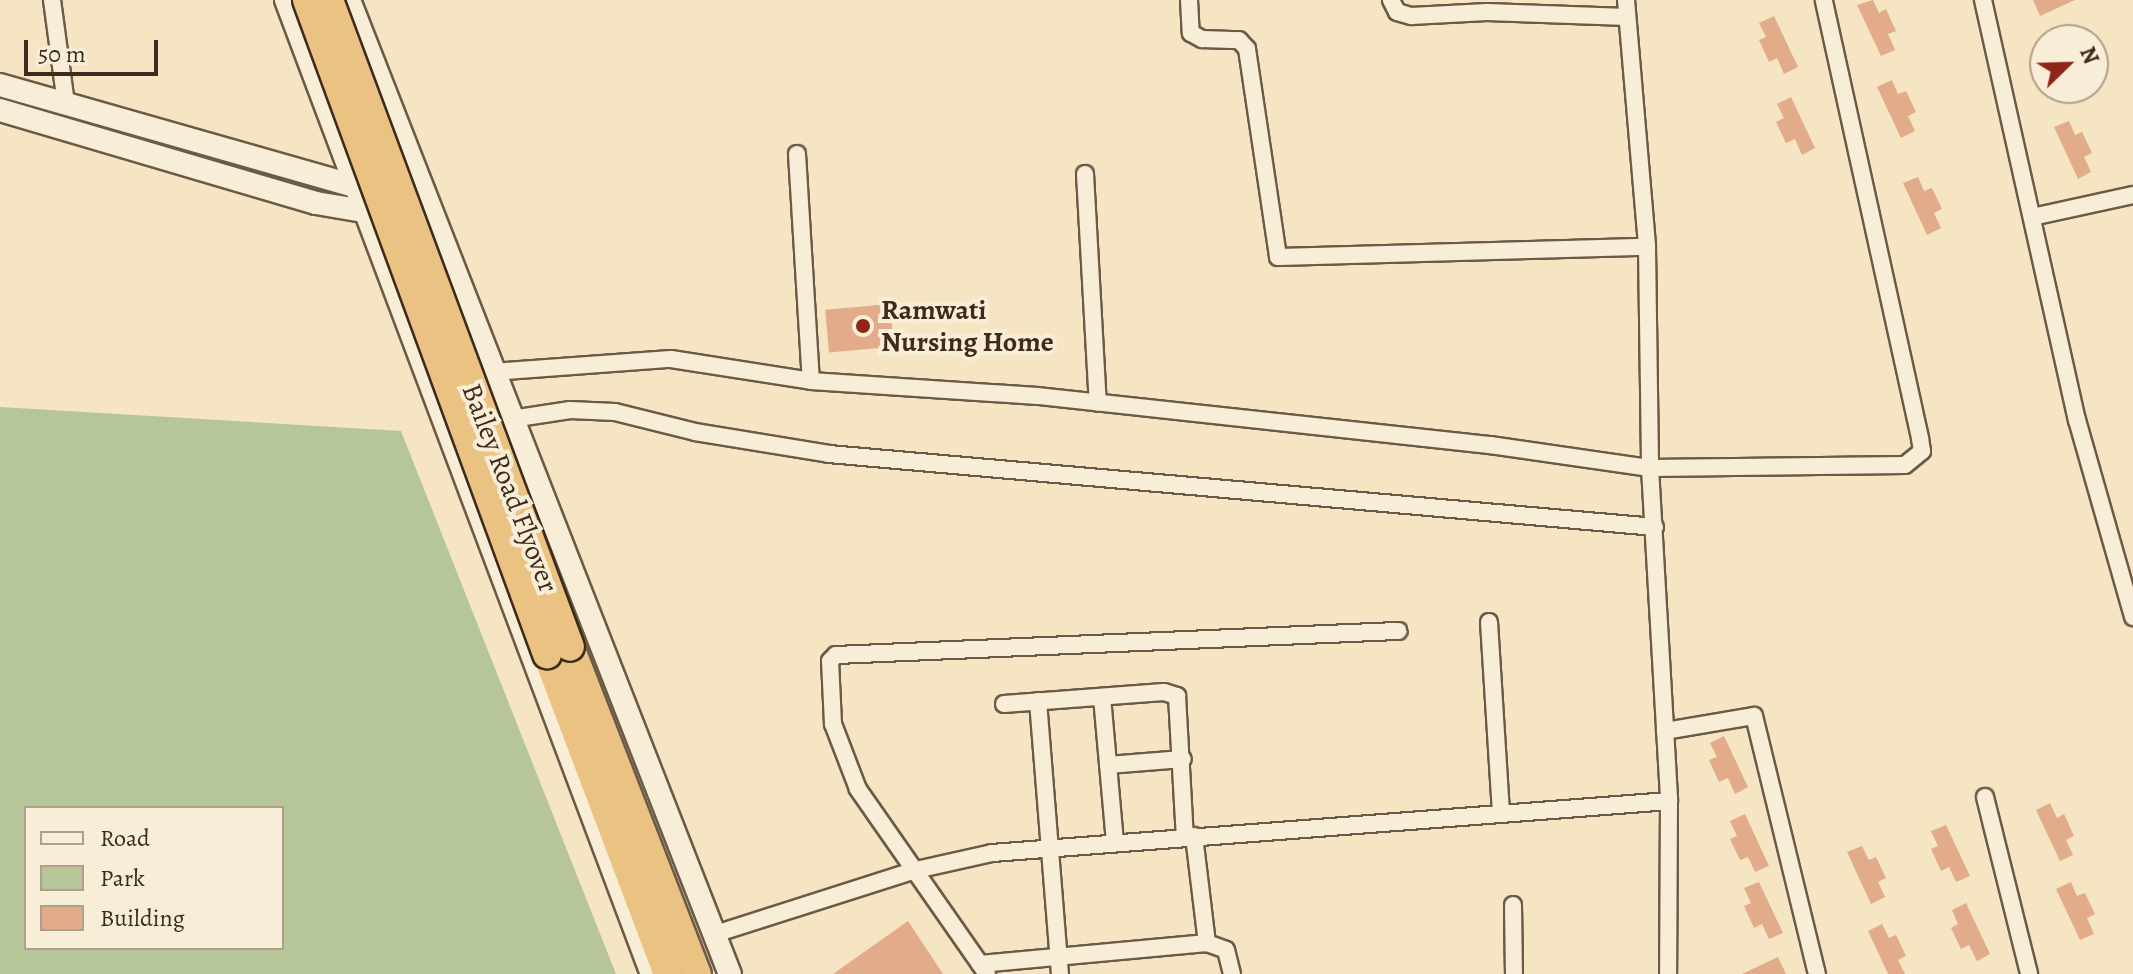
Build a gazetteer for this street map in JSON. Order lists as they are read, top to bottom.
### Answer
{
  "streets": {
    "highway": ["Bailey Road Flyover"]
  },
  "places": ["Ramwati Nursing Home"],
  "legend": ["Road", "Park", "Building"],
  "scale_bar": "50 m",
  "north": "top right"
}
